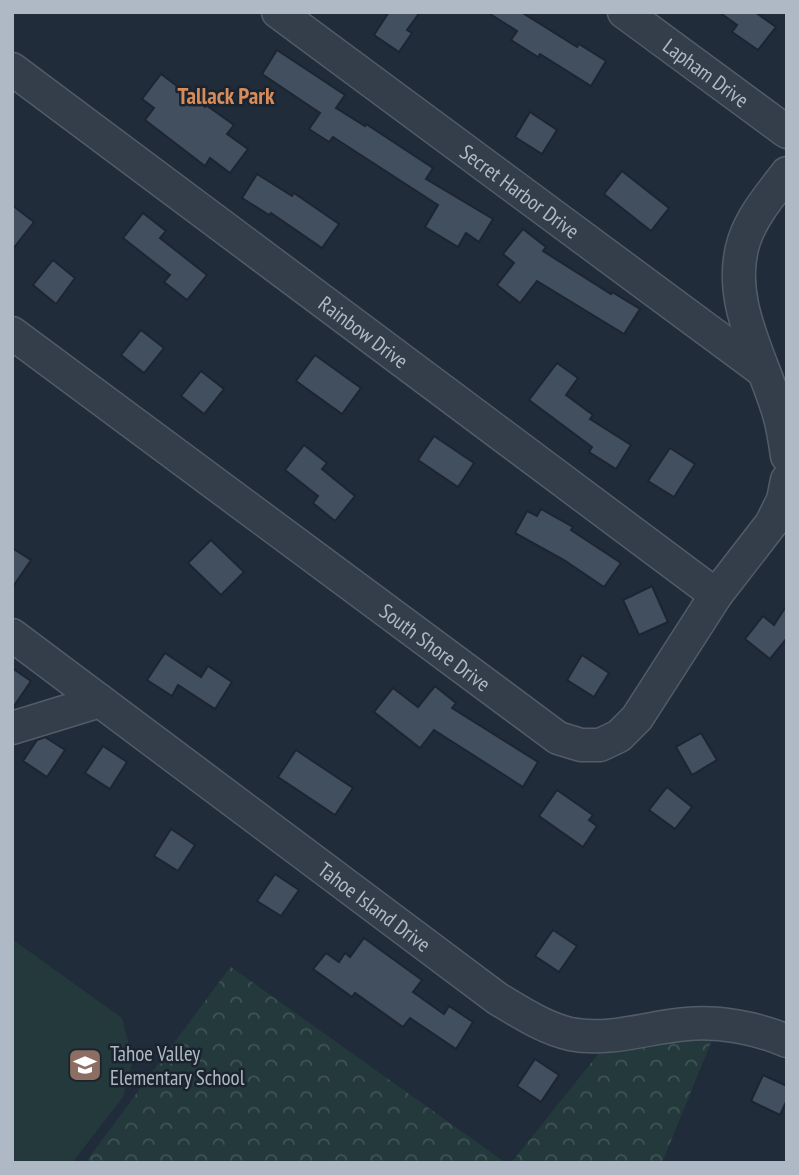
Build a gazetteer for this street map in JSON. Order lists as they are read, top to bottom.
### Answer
{
  "streets": {
    "street": [
      "Lapham Drive",
      "Secret Harbor Drive",
      "Rainbow Drive",
      "South Shore Drive",
      "Tahoe Island Drive"
    ]
  },
  "crossings": [
    ["Rainbow Drive", "South Shore Drive"]
  ],
  "districts": ["Tallack Park"],
  "places": {
    "school or university": ["Tahoe Valley Elementary School"]
  }
}
